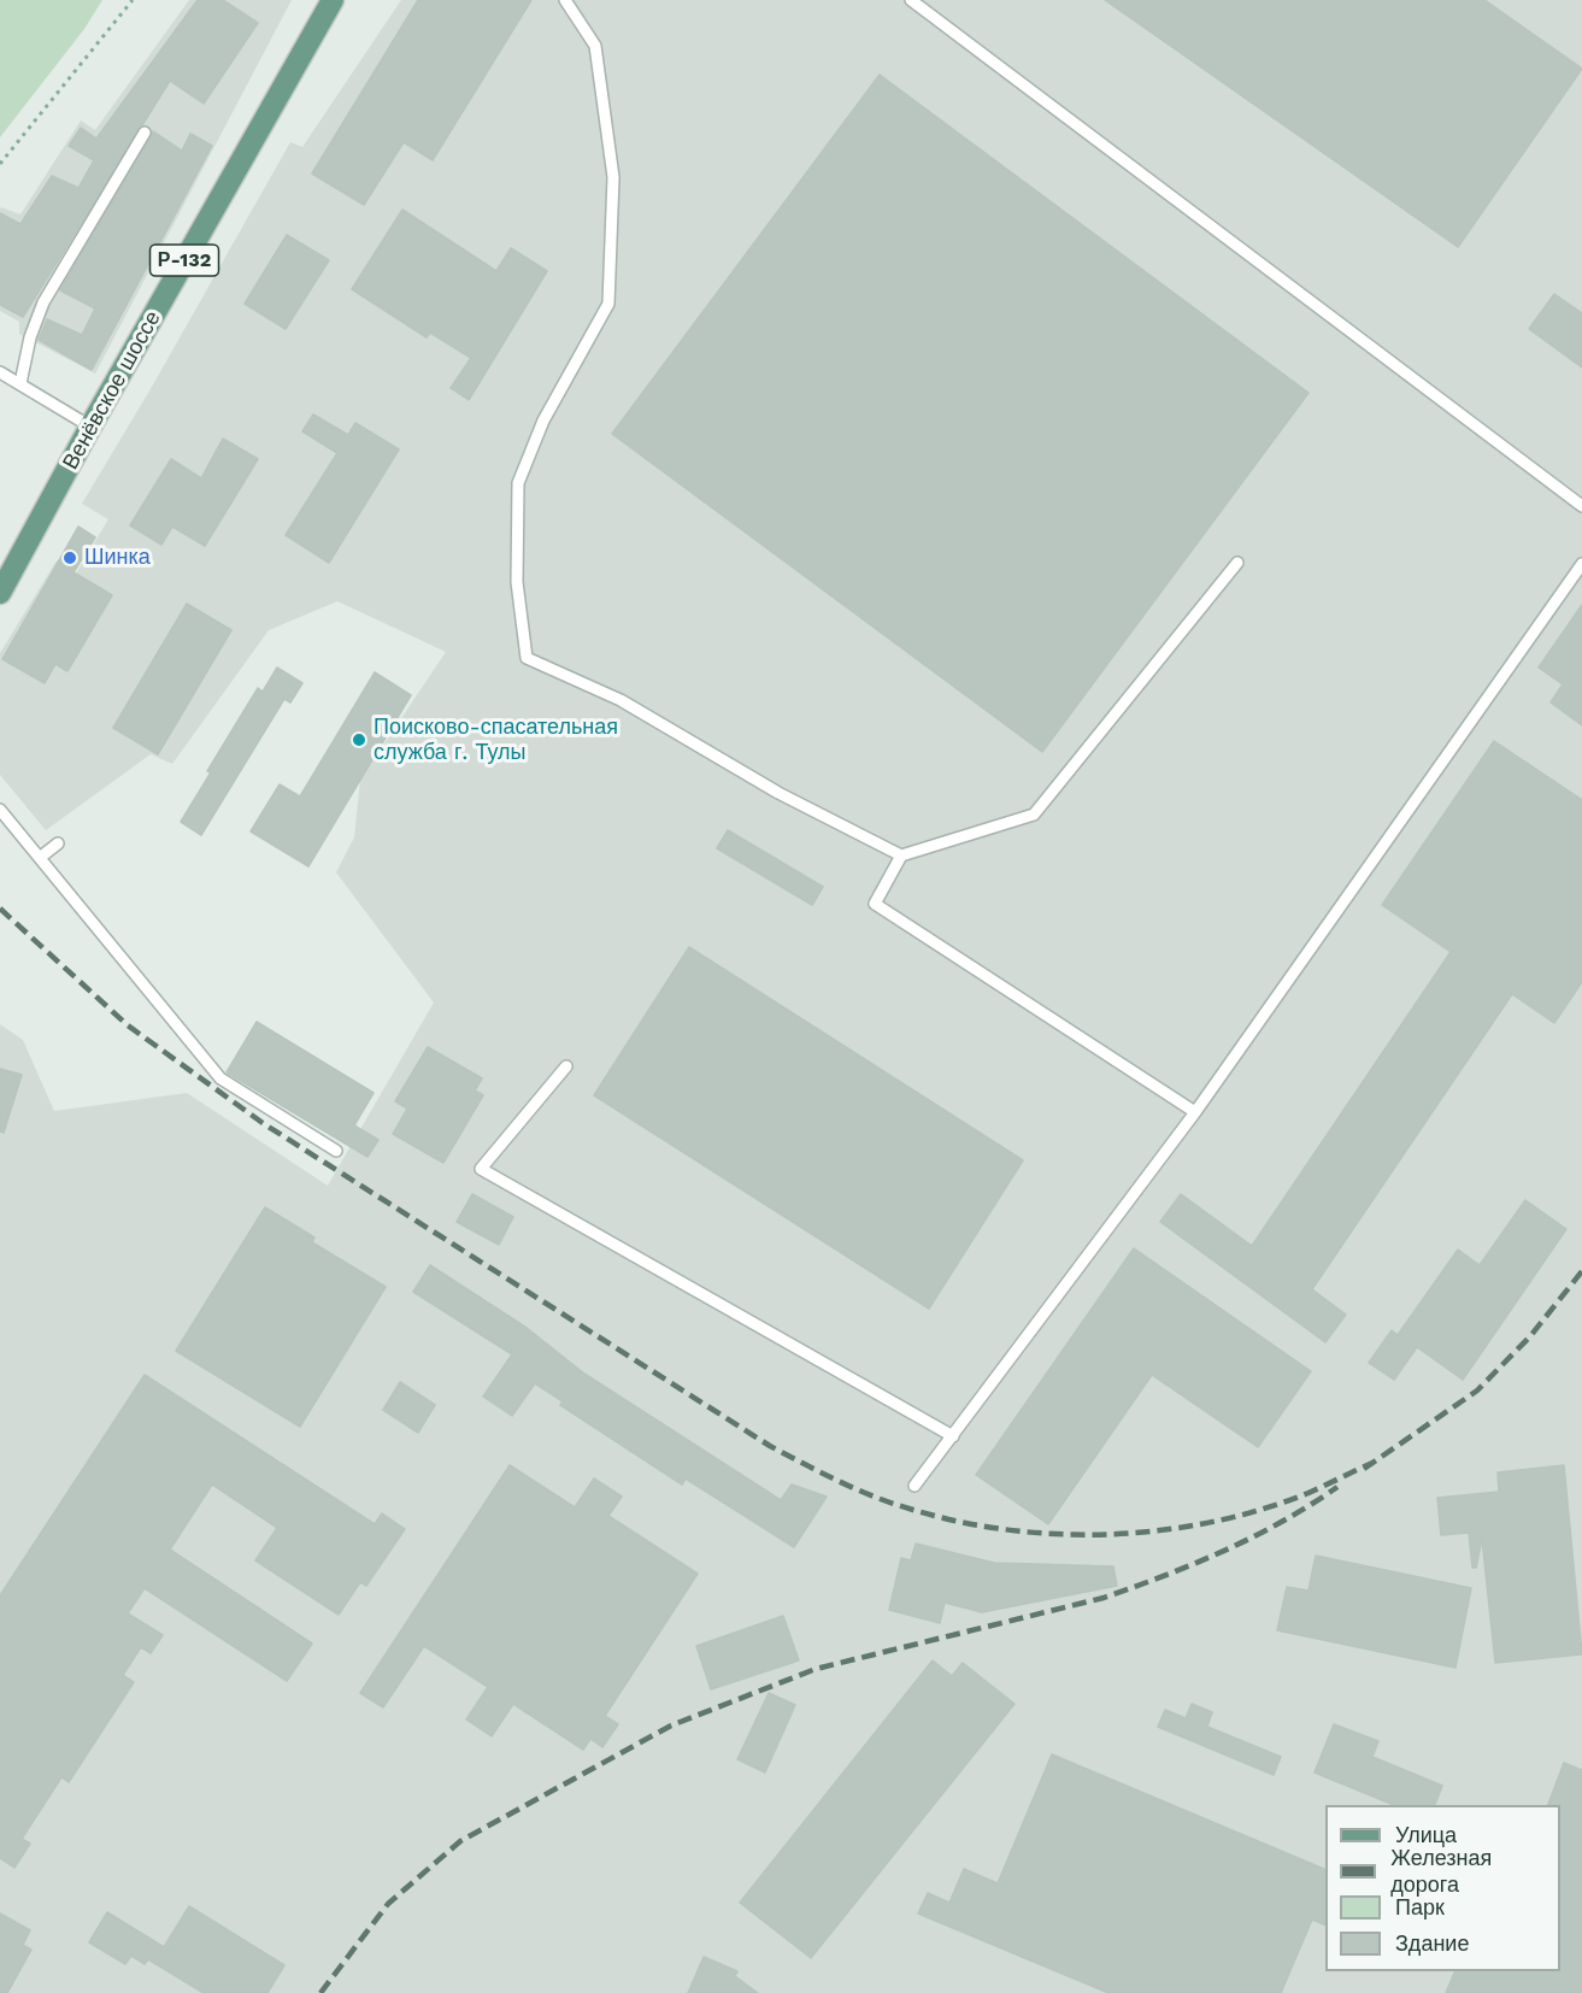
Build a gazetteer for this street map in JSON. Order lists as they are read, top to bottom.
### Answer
{
  "streets": {
    "main road": ["Р-132", "Венёвское шоссе"]
  },
  "places": ["Шинка", "Поисково-спасательная служба г. Тулы"],
  "legend": [
    "Улица",
    "Железная дорога",
    "Парк",
    "Здание"
  ]
}
